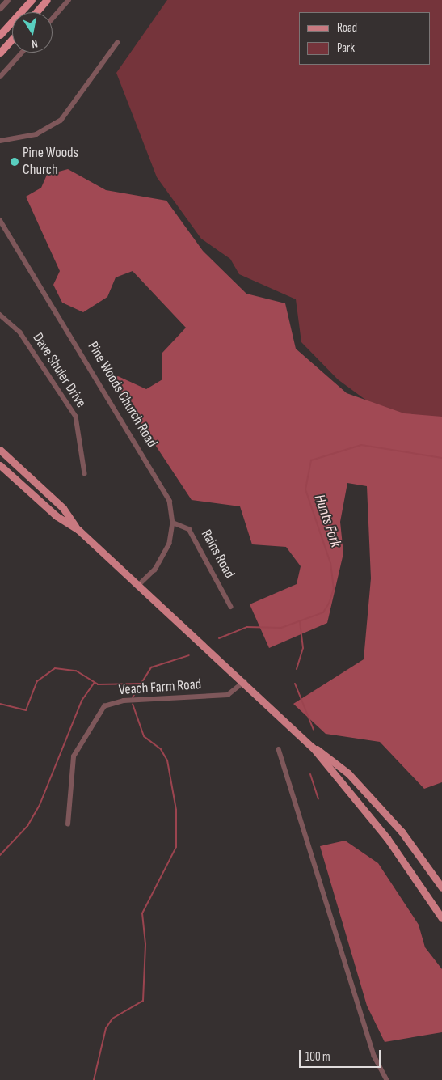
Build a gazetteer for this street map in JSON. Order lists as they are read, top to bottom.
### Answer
{
  "streets": {
    "street": [
      "Dave Shuler Drive",
      "Pine Woods Church Road",
      "Rains Road",
      "Veach Farm Road"
    ]
  },
  "crossings": [
    ["Pine Woods Church Road", "Rains Road"]
  ],
  "water": ["Hunts Fork"],
  "places": ["Pine Woods Church"],
  "legend": ["Road", "Park"],
  "scale_bar": "100 m",
  "north": "bottom"
}
